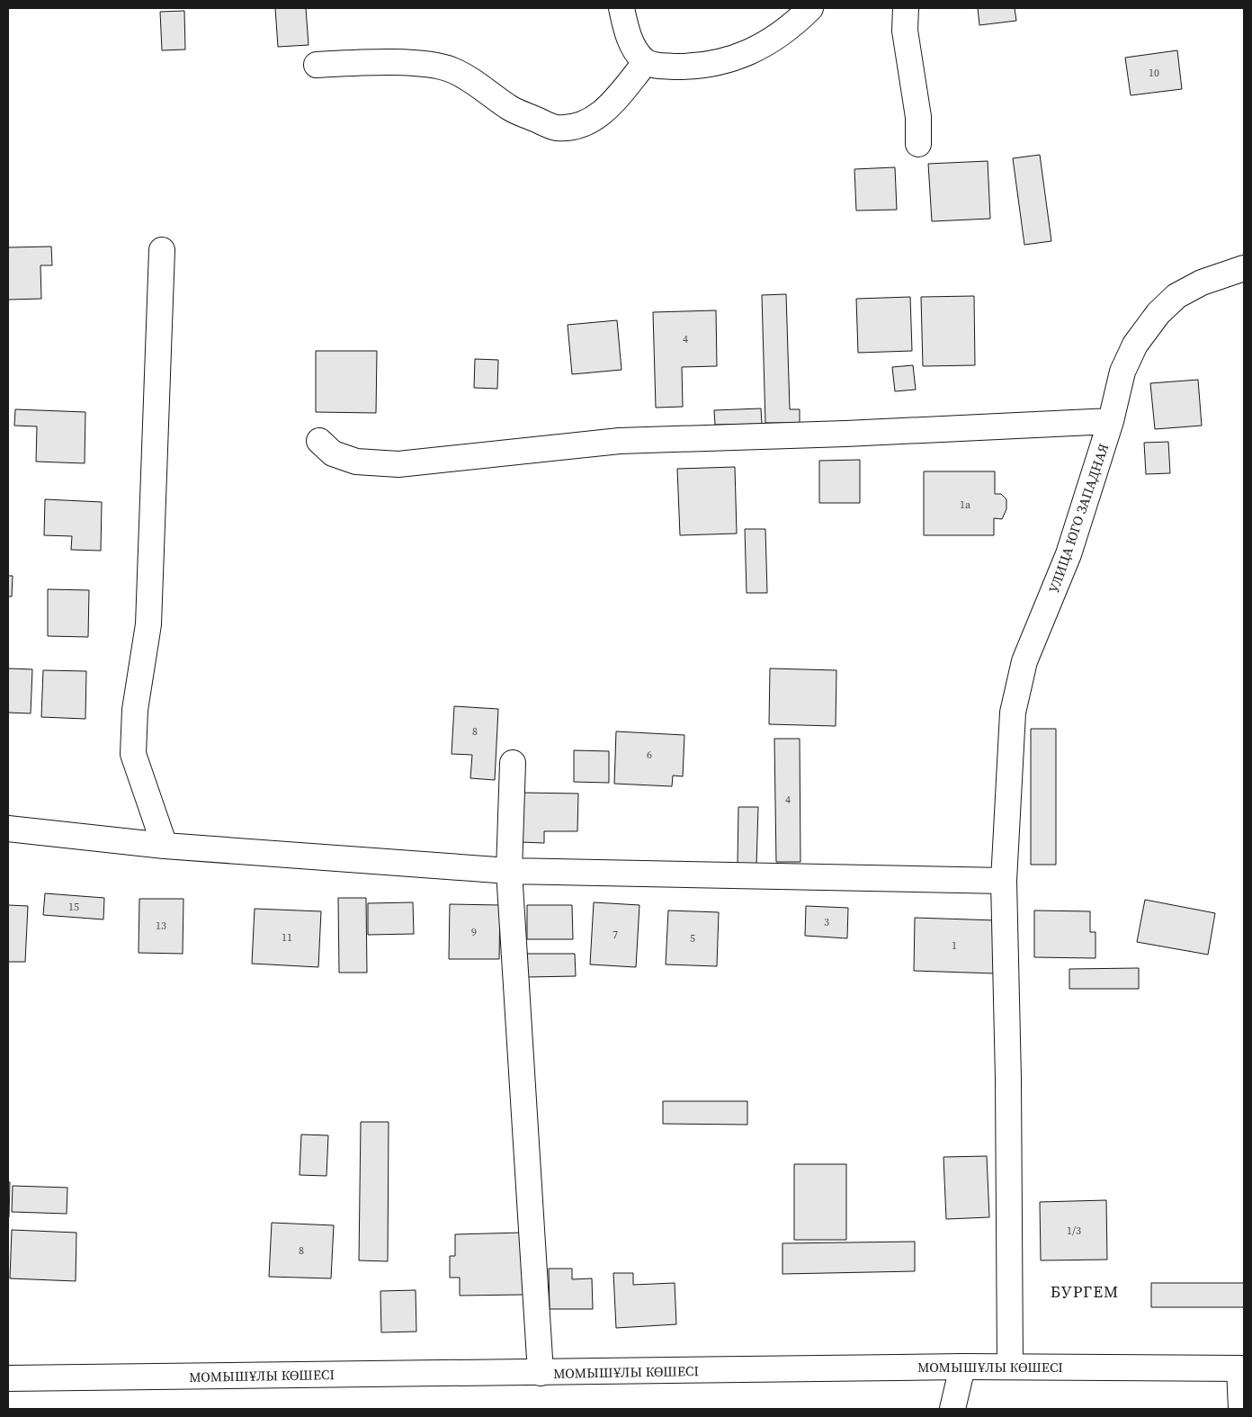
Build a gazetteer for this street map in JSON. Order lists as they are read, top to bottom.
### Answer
{
  "streets": {
    "street": ["УЛИЦА ЮГО ЗАПАДНАЯ", "МОМЫШҰЛЫ КӨШЕСІ"]
  },
  "crossings": [
    ["УЛИЦА ЮГО ЗАПАДНАЯ", "МОМЫШҰЛЫ КӨШЕСІ"]
  ],
  "districts": ["БУРГЕМ"],
  "house_numbers": [
    "10",
    "4",
    "1а",
    "8",
    "6",
    "4",
    "15",
    "3",
    "13",
    "9",
    "7",
    "11",
    "5",
    "1",
    "1/3",
    "8"
  ]
}
